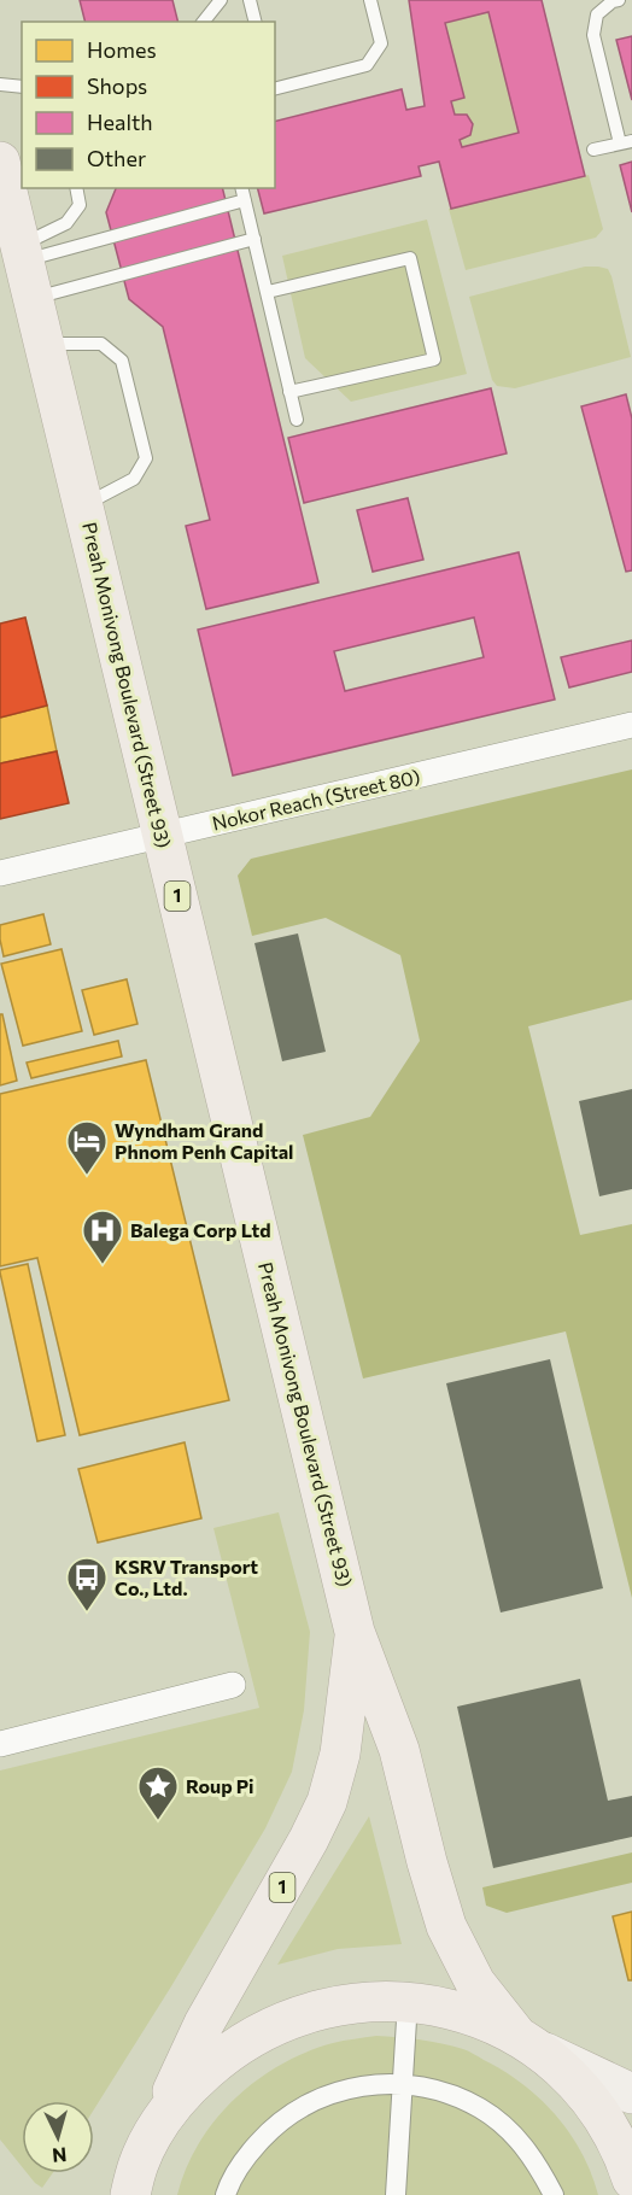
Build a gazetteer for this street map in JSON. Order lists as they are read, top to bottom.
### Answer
{
  "streets": {
    "highway": ["Preah Monivong Boulevard (Street 93)", "1"],
    "street": ["Nokor Reach (Street 80)"]
  },
  "crossings": [
    ["Preah Monivong Boulevard (Street 93)", "Nokor Reach (Street 80)"],
    ["Preah Monivong Boulevard (Street 93)", "1"]
  ],
  "places": {
    "hotel": ["Wyndham Grand Phnom Penh Capital"],
    "hospital": ["Balega Corp Ltd"],
    "bus stop": ["KSRV Transport Co., Ltd."],
    "place": ["Roup Pi"]
  },
  "legend": [
    "Homes",
    "Shops",
    "Health",
    "Other"
  ],
  "north": "bottom"
}
